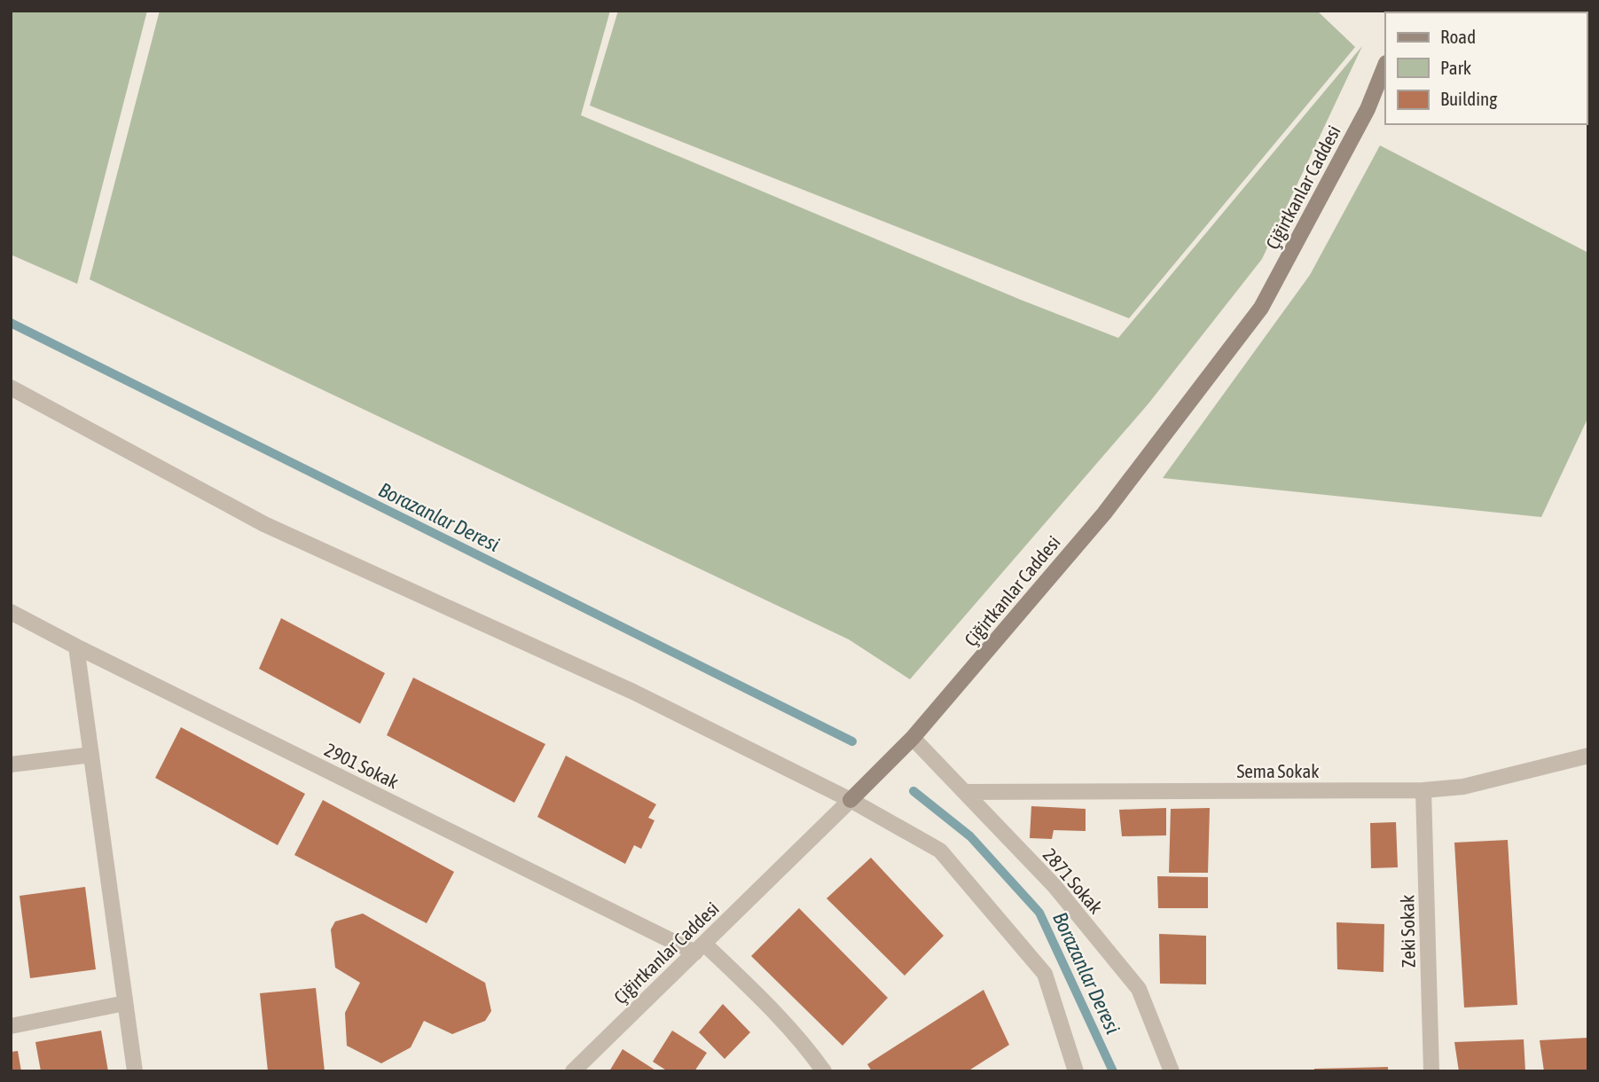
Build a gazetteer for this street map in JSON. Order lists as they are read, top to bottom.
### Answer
{
  "streets": {
    "street": [
      "Çiğirtkanlar Caddesi",
      "2901 Sokak",
      "Sema Sokak",
      "2871 Sokak",
      "Zeki Sokak"
    ]
  },
  "crossings": [
    ["Çiğirtkanlar Caddesi", "2901 Sokak"],
    ["Çiğirtkanlar Caddesi", "2871 Sokak"],
    ["Sema Sokak", "2871 Sokak"],
    ["Sema Sokak", "Zeki Sokak"]
  ],
  "water": ["Borazanlar Deresi"],
  "legend": ["Road", "Park", "Building"]
}
